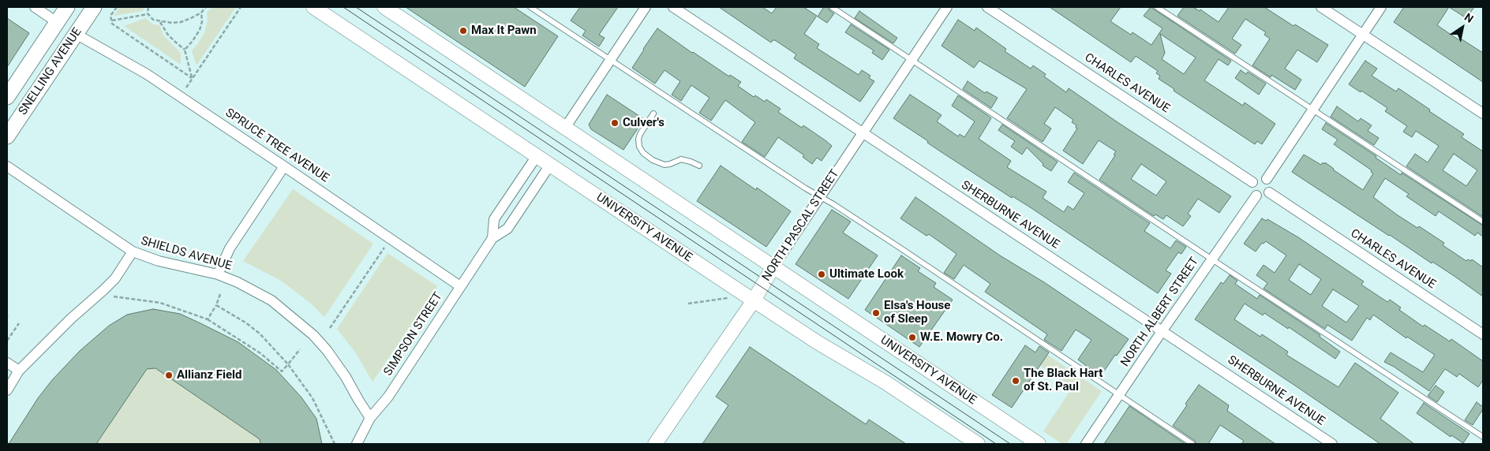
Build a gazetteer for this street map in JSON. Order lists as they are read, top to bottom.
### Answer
{
  "streets": {
    "main road": ["SNELLING AVENUE", "NORTH PASCAL STREET", "UNIVERSITY AVENUE"],
    "street": [
      "CHARLES AVENUE",
      "SPRUCE TREE AVENUE",
      "SHERBURNE AVENUE",
      "SHIELDS AVENUE",
      "NORTH ALBERT STREET",
      "SIMPSON STREET"
    ]
  },
  "crossings": [
    ["SNELLING AVENUE", "SPRUCE TREE AVENUE"],
    ["CHARLES AVENUE", "NORTH ALBERT STREET"],
    ["SPRUCE TREE AVENUE", "SIMPSON STREET"],
    ["SHERBURNE AVENUE", "NORTH PASCAL STREET"],
    ["SHERBURNE AVENUE", "NORTH ALBERT STREET"],
    ["NORTH PASCAL STREET", "UNIVERSITY AVENUE"],
    ["UNIVERSITY AVENUE", "SIMPSON STREET"],
    ["SHIELDS AVENUE", "SIMPSON STREET"]
  ],
  "places": [
    "Max It Pawn",
    "Culver's",
    "Ultimate Look",
    "Elsa's House of Sleep",
    "W.E. Mowry Co.",
    "Allianz Field",
    "The Black Hart of St. Paul"
  ],
  "north": "top right"
}
